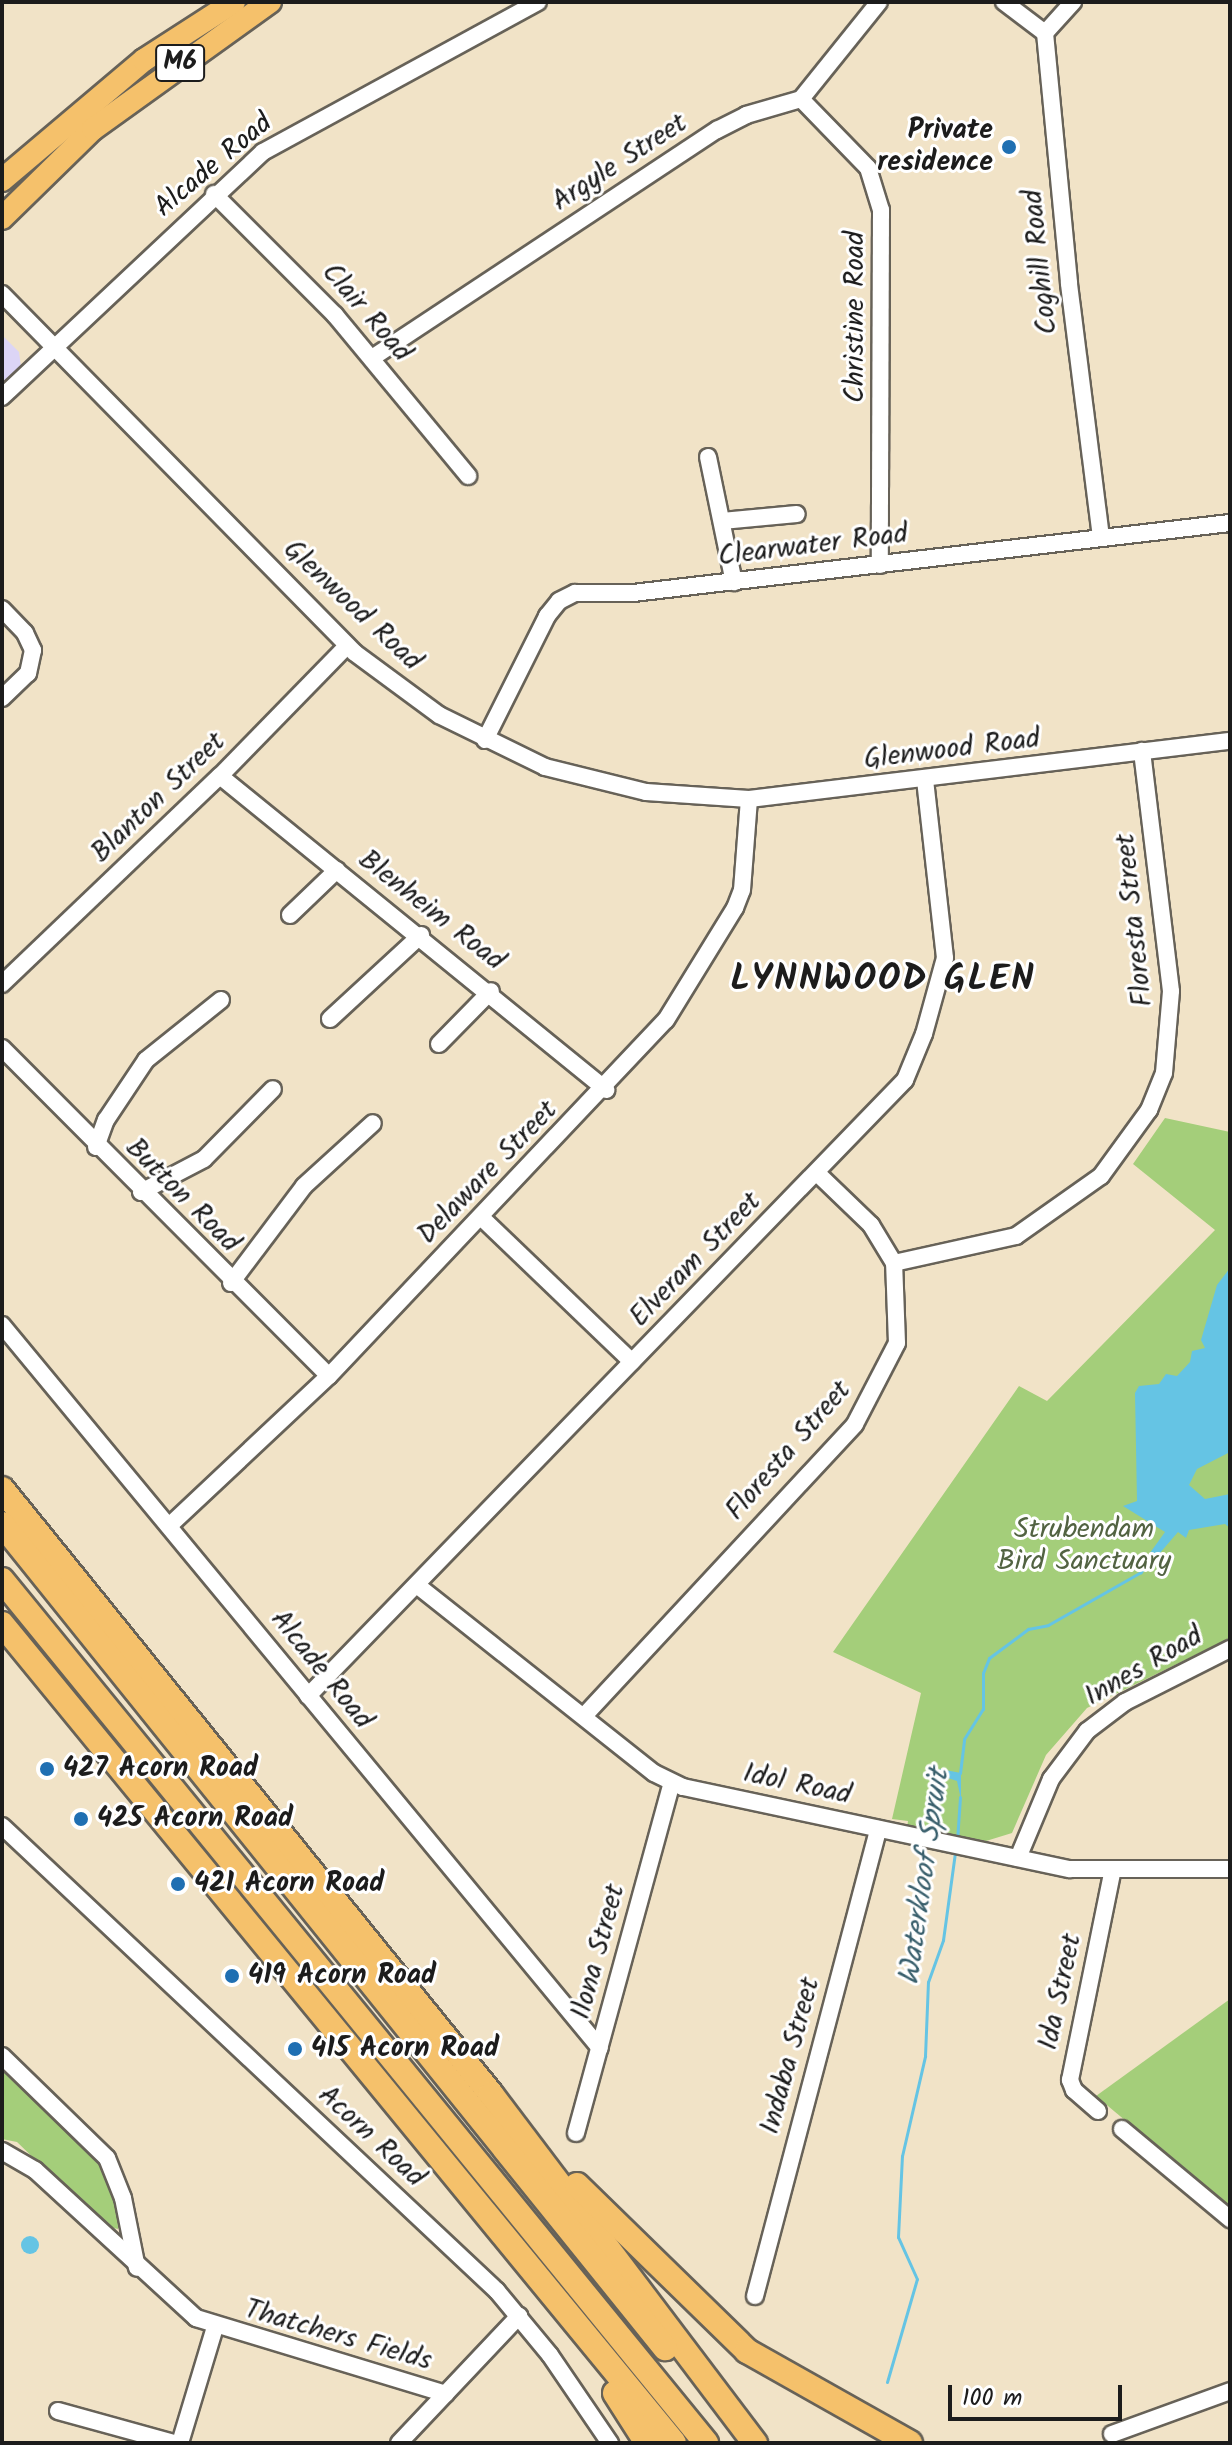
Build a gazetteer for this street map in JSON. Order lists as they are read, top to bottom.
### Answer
{
  "streets": {
    "main road": ["M6"],
    "street": [
      "Argyle Street",
      "Alcade Road",
      "Coghill Road",
      "Clair Road",
      "Christine Road",
      "Clearwater Road",
      "Glenwood Road",
      "Blanton Street",
      "Blenheim Road",
      "Floresta Street",
      "Delaware Street",
      "Button Road",
      "Elveram Street",
      "Innes Road",
      "Idol Road",
      "Ilona Street",
      "Ida Street",
      "Indaba Street",
      "Acorn Road",
      "Thatchers Fields"
    ]
  },
  "crossings": [
    ["Argyle Street", "Clair Road"],
    ["Argyle Street", "Christine Road"],
    ["Alcade Road", "Clair Road"],
    ["Alcade Road", "Glenwood Road"],
    ["Alcade Road", "Delaware Street"],
    ["Alcade Road", "Elveram Street"],
    ["Alcade Road", "Ilona Street"],
    ["Coghill Road", "Clearwater Road"],
    ["Christine Road", "Clearwater Road"],
    ["Clearwater Road", "Glenwood Road"],
    ["Glenwood Road", "Blanton Street"],
    ["Glenwood Road", "Floresta Street"],
    ["Glenwood Road", "Delaware Street"],
    ["Glenwood Road", "Elveram Street"],
    ["Blanton Street", "Blenheim Road"],
    ["Blenheim Road", "Delaware Street"],
    ["Floresta Street", "Idol Road"],
    ["Delaware Street", "Button Road"],
    ["Elveram Street", "Idol Road"],
    ["Innes Road", "Idol Road"],
    ["Idol Road", "Ilona Street"],
    ["Idol Road", "Ida Street"],
    ["Idol Road", "Indaba Street"],
    ["Acorn Road", "Thatchers Fields"]
  ],
  "districts": ["LYNNWOOD GLEN"],
  "water": ["Waterkloof Spruit"],
  "parks": ["Strubendam Bird Sanctuary"],
  "places": [
    "Private residence",
    "427 Acorn Road",
    "425 Acorn Road",
    "421 Acorn Road",
    "419 Acorn Road",
    "415 Acorn Road"
  ],
  "scale_bar": "100 m"
}
